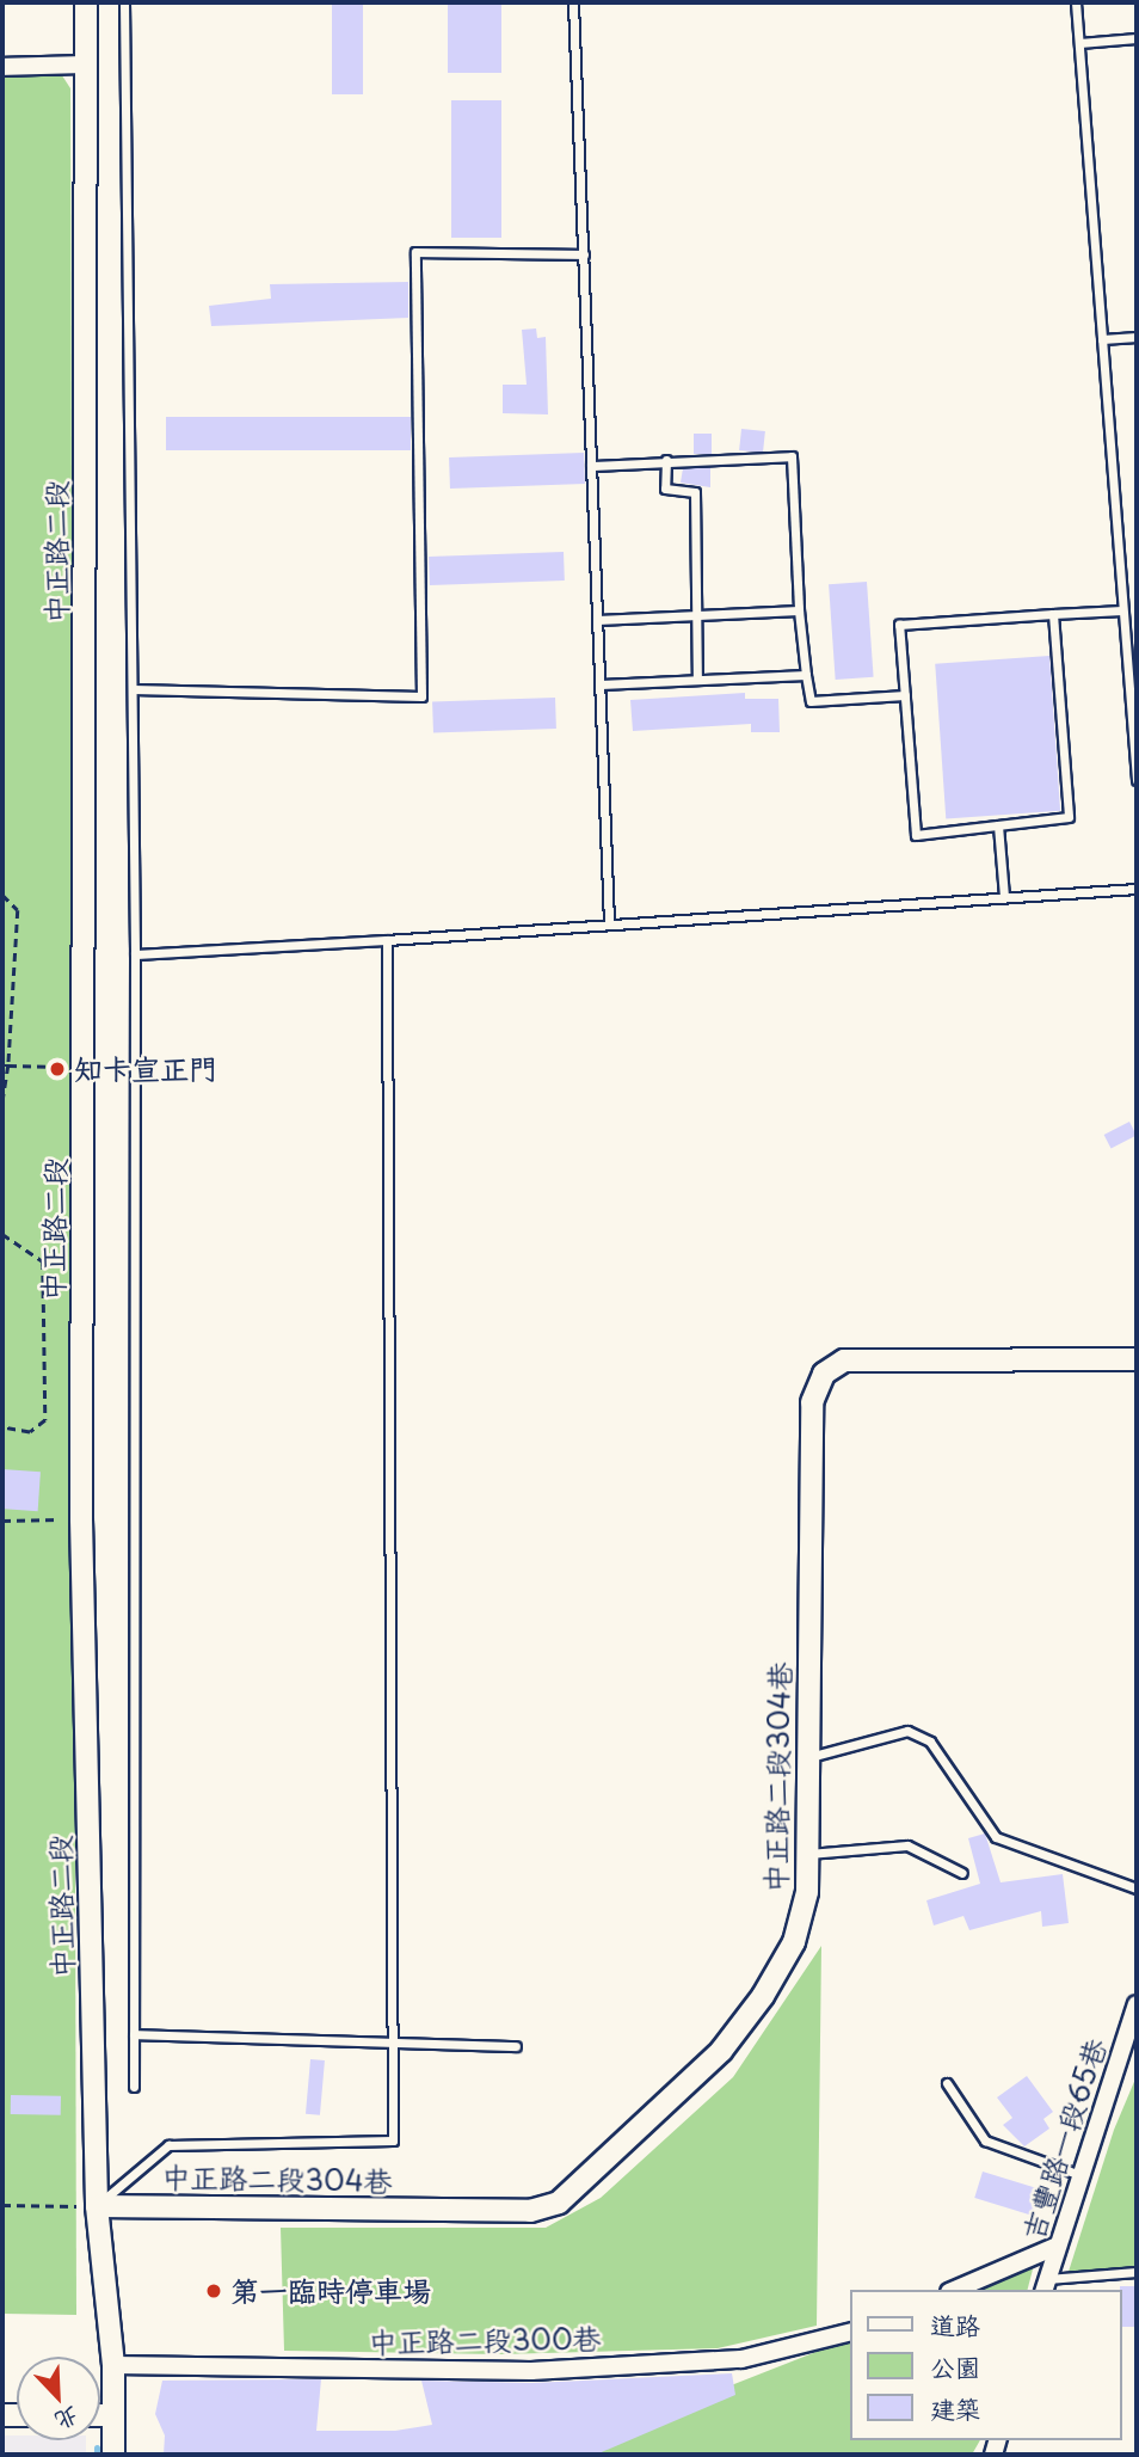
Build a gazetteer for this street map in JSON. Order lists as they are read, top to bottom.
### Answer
{
  "streets": {
    "street": [
      "中正路二段",
      "中正路二段304巷",
      "吉豐路一段65巷",
      "中正路二段300巷"
    ]
  },
  "crossings": [
    ["中正路二段", "中正路二段304巷"],
    ["中正路二段", "中正路二段300巷"]
  ],
  "places": ["知卡宣正門", "第一臨時停車場"],
  "legend": ["道路", "公園", "建築"],
  "north": "bottom right"
}
